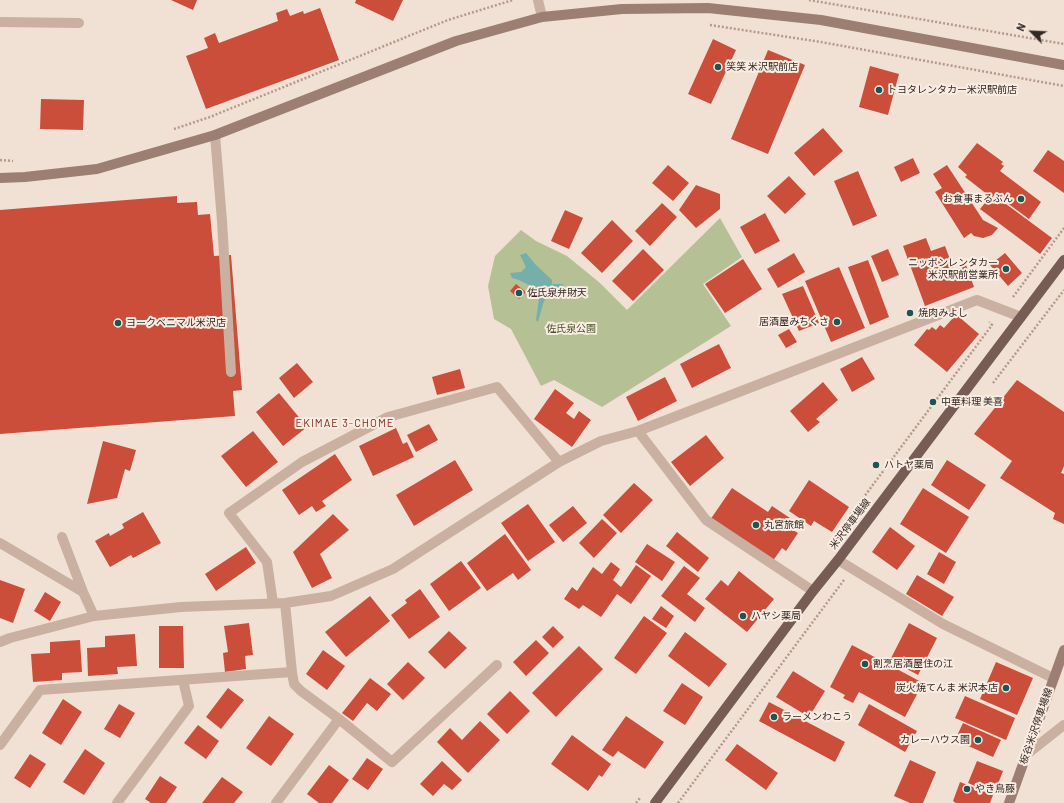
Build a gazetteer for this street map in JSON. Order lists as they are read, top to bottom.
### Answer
{
  "streets": {
    "main road": ["米沢停車場線"],
    "street": ["板谷米沢停車場線"]
  },
  "districts": ["EKIMAE 3-CHOME"],
  "parks": ["佐氏泉公園"],
  "places": [
    "笑笑 米沢駅前店",
    "トヨタレンタカー米沢駅前店",
    "お食事まるぶん",
    "ニッポンレンタカー 米沢駅前営業所",
    "佐氏泉弁財天",
    "焼肉みよし",
    "居酒屋みちくさ",
    "ヨークベニマル米沢店",
    "中華料理 美喜",
    "ハトヤ薬局",
    "丸宮旅館",
    "ハヤシ薬局",
    "割烹居酒屋住の江",
    "炭火焼てんま 米沢本店",
    "ラーメンわこう",
    "カレーハウス園",
    "やき鳥藤"
  ],
  "north": "top left"
}
